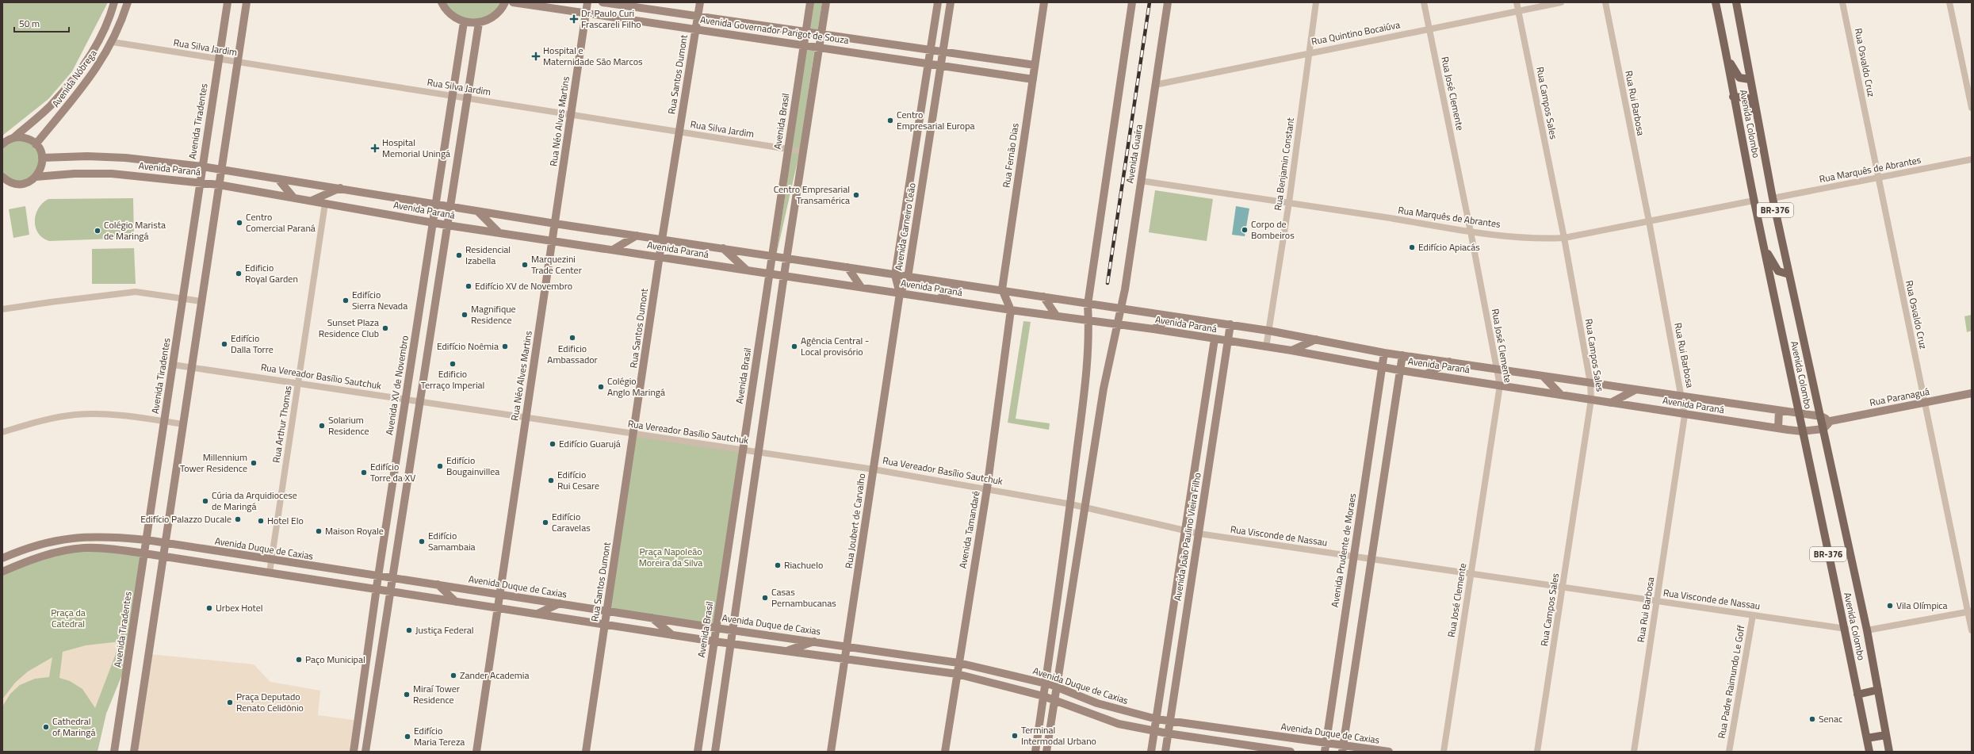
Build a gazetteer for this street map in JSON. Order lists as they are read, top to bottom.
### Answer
{
  "streets": {
    "main road": [
      "Avenida Governador Parigot de Souza",
      "Rua Santos Dumont",
      "Avenida Nóbrega",
      "Avenida Tiradentes",
      "Rua Néo Alves Martins",
      "Avenida Brasil",
      "Avenida Colombo",
      "Avenida Guaíra",
      "Rua Fernão Dias",
      "Avenida Paraná",
      "BR-376",
      "Avenida Carneiro Leão",
      "Avenida XV de Novembro",
      "Rua Paranaguá",
      "Rua Joubert de Carvalho",
      "Avenida Tamandaré",
      "Avenida João Paulino Vieira Filho",
      "Avenida Duque de Caxias",
      "Avenida Prudente de Moraes"
    ],
    "street": [
      "Rua Quintino Bocaiúva",
      "Rua Silva Jardim",
      "Rua Osvaldo Cruz",
      "Rua José Clemente",
      "Rua Campos Sales",
      "Rua Rui Barbosa",
      "Rua Benjamin Constant",
      "Rua Marquês de Abrantes",
      "Rua Vereador Basílio Sautchuk",
      "Rua Arthur Thomas",
      "Rua Visconde de Nassau",
      "Rua Padre Raimundo Le Goff"
    ]
  },
  "crossings": [
    ["Avenida Governador Parigot de Souza", "Rua Santos Dumont"],
    ["Avenida Governador Parigot de Souza", "Rua Néo Alves Martins"],
    ["Avenida Governador Parigot de Souza", "Avenida Brasil"],
    ["Avenida Governador Parigot de Souza", "Rua Fernão Dias"],
    ["Avenida Governador Parigot de Souza", "Avenida Carneiro Leão"],
    ["Rua Quintino Bocaiúva", "Rua José Clemente"],
    ["Rua Quintino Bocaiúva", "Rua Campos Sales"],
    ["Rua Quintino Bocaiúva", "Avenida Guaíra"],
    ["Rua Quintino Bocaiúva", "Rua Benjamin Constant"],
    ["Rua Silva Jardim", "Rua Santos Dumont"],
    ["Rua Silva Jardim", "Avenida Nóbrega"],
    ["Rua Silva Jardim", "Avenida Tiradentes"],
    ["Rua Silva Jardim", "Rua Néo Alves Martins"],
    ["Rua Silva Jardim", "Avenida Brasil"],
    ["Rua Silva Jardim", "Avenida XV de Novembro"],
    ["Rua Osvaldo Cruz", "Rua Marquês de Abrantes"],
    ["Rua Osvaldo Cruz", "Rua Paranaguá"],
    ["Rua Santos Dumont", "Avenida Paraná"],
    ["Rua Santos Dumont", "Rua Vereador Basílio Sautchuk"],
    ["Rua Santos Dumont", "Avenida Duque de Caxias"],
    ["Rua José Clemente", "Avenida Paraná"],
    ["Rua José Clemente", "Rua Marquês de Abrantes"],
    ["Rua José Clemente", "Rua Visconde de Nassau"],
    ["Rua Campos Sales", "Avenida Paraná"],
    ["Rua Campos Sales", "Rua Marquês de Abrantes"],
    ["Rua Campos Sales", "Rua Visconde de Nassau"],
    ["Rua Rui Barbosa", "Avenida Paraná"],
    ["Rua Rui Barbosa", "Rua Marquês de Abrantes"],
    ["Rua Rui Barbosa", "Rua Visconde de Nassau"],
    ["Avenida Tiradentes", "Avenida Paraná"],
    ["Avenida Tiradentes", "Rua Vereador Basílio Sautchuk"],
    ["Avenida Tiradentes", "Avenida Duque de Caxias"],
    ["Rua Néo Alves Martins", "Avenida Paraná"],
    ["Rua Néo Alves Martins", "Rua Vereador Basílio Sautchuk"],
    ["Rua Néo Alves Martins", "Avenida Duque de Caxias"],
    ["Avenida Brasil", "Avenida Paraná"],
    ["Avenida Brasil", "Rua Vereador Basílio Sautchuk"],
    ["Avenida Brasil", "Avenida Duque de Caxias"],
    ["Avenida Colombo", "Avenida Paraná"],
    ["Avenida Colombo", "Rua Marquês de Abrantes"],
    ["Avenida Colombo", "Rua Visconde de Nassau"],
    ["Avenida Guaíra", "Avenida Paraná"],
    ["Avenida Guaíra", "Rua Marquês de Abrantes"],
    ["Avenida Guaíra", "Rua Vereador Basílio Sautchuk"],
    ["Avenida Guaíra", "Avenida Duque de Caxias"],
    ["Rua Fernão Dias", "Avenida Paraná"],
    ["Rua Benjamin Constant", "Avenida Paraná"],
    ["Rua Benjamin Constant", "Rua Marquês de Abrantes"],
    ["Avenida Paraná", "Avenida Carneiro Leão"],
    ["Avenida Paraná", "Avenida XV de Novembro"],
    ["Avenida Paraná", "Rua Arthur Thomas"],
    ["Avenida Paraná", "Rua Joubert de Carvalho"],
    ["Avenida Paraná", "Avenida Tamandaré"],
    ["Avenida Paraná", "Avenida João Paulino Vieira Filho"],
    ["Avenida Paraná", "Avenida Prudente de Moraes"],
    ["Avenida Carneiro Leão", "Rua Joubert de Carvalho"],
    ["Rua Vereador Basílio Sautchuk", "Avenida XV de Novembro"],
    ["Rua Vereador Basílio Sautchuk", "Rua Arthur Thomas"],
    ["Rua Vereador Basílio Sautchuk", "Rua Joubert de Carvalho"],
    ["Rua Vereador Basílio Sautchuk", "Avenida Tamandaré"],
    ["Rua Vereador Basílio Sautchuk", "Rua Visconde de Nassau"],
    ["Rua Vereador Basílio Sautchuk", "Avenida João Paulino Vieira Filho"],
    ["Avenida XV de Novembro", "Avenida Duque de Caxias"],
    ["Rua Arthur Thomas", "Avenida Duque de Caxias"],
    ["Rua Joubert de Carvalho", "Avenida Duque de Caxias"],
    ["Avenida Tamandaré", "Avenida Duque de Caxias"],
    ["Rua Visconde de Nassau", "Avenida João Paulino Vieira Filho"],
    ["Rua Visconde de Nassau", "Avenida Prudente de Moraes"],
    ["Rua Visconde de Nassau", "Rua Padre Raimundo Le Goff"],
    ["Avenida João Paulino Vieira Filho", "Avenida Duque de Caxias"],
    ["Avenida Duque de Caxias", "Avenida Prudente de Moraes"]
  ],
  "parks": ["Praça Napoleão Moreira da Silva", "Praça da Catedral"],
  "places": {
    "health": ["Dr. Paulo Curi Frascareli Filho", "Hospital e Maternidade São Marcos", "Hospital Memorial Uningá"],
    "other": [
      "Centro Empresarial Europa",
      "Centro Empresarial Transamérica",
      "Centro Comercial Paraná",
      "Corpo de Bombeiros",
      "Colégio Marista de Maringá",
      "Edifício Apiacás",
      "Residencial Izabella",
      "Marquezini Trade Center",
      "Edificio Royal Garden",
      "Edifício XV de Novembro",
      "Edifício Sierra Nevada",
      "Magnifique Residence",
      "Sunset Plaza Residence Club",
      "Edificio Ambassador",
      "Edifício Dalla Torre",
      "Edifício Noêmia",
      "Agência Central - Local provisório",
      "Edificio Terraço Imperial",
      "Colégio Anglo Maringá",
      "Solarium Residence",
      "Edifício Guarujá",
      "Millennium Tower Residence",
      "Edifício Bougainvillea",
      "Edifício Torre da XV",
      "Edifício Rui Cesare",
      "Cúria da Arquidiocese de Maringá",
      "Edifício Palazzo Ducale",
      "Hotel Elo",
      "Edifício Caravelas",
      "Maison Royale",
      "Edifício Samambaia",
      "Riachuelo",
      "Casas Pernambucanas",
      "Vila Olímpica",
      "Urbex Hotel",
      "Justiça Federal",
      "Paço Municipal",
      "Zander Academia",
      "Miraí Tower Residence",
      "Praça Deputado Renato Celidônio",
      "Senac",
      "Cathedral of Maringá",
      "Terminal Intermodal Urbano",
      "Edifício Maria Tereza"
    ]
  },
  "scale_bar": "50 m"
}
